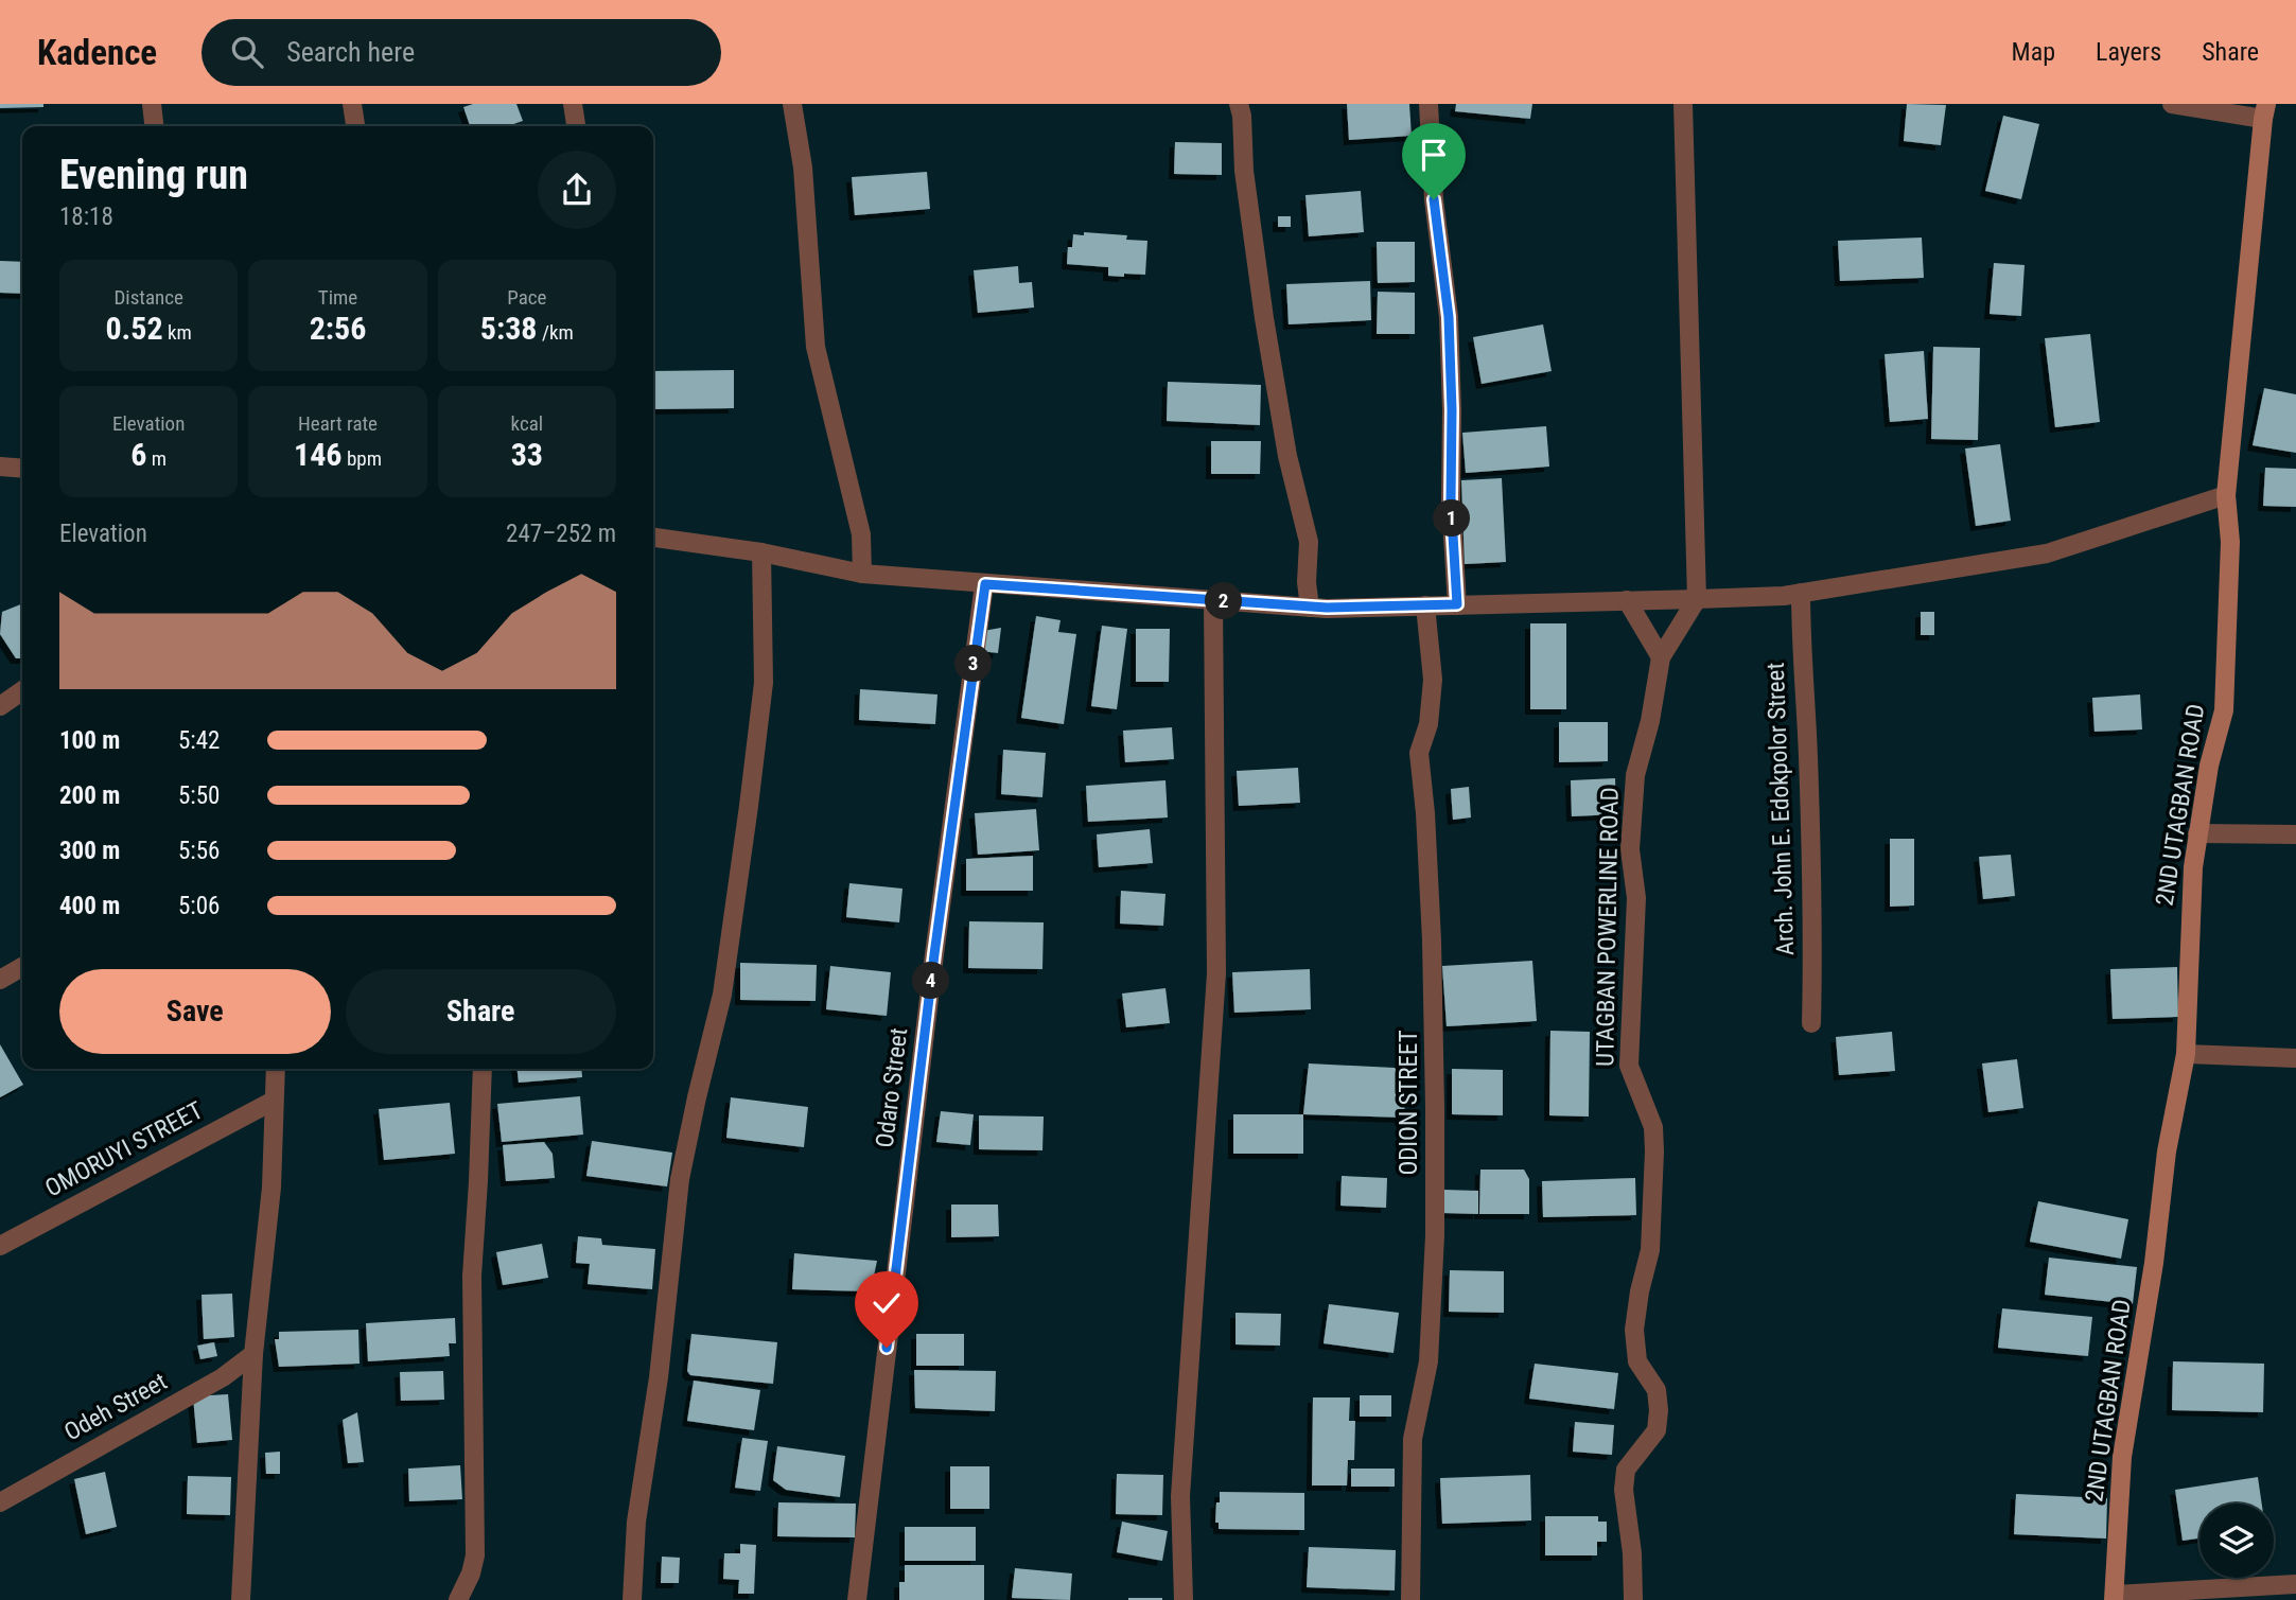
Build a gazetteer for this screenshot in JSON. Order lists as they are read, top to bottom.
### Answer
{
  "streets": {
    "street": [
      "2ND UTAGBAN ROAD",
      "Arch. John E. Edokpolor Street",
      "UTAGBAN POWERLINE ROAD",
      "Odaro Street",
      "ODION STREET",
      "OMORUYI STREET",
      "Odeh Street"
    ]
  },
  "page": {
    "header": "Kadence",
    "search": "Search here",
    "nav": ["Map", "Layers", "Share"],
    "heading": ["Evening run", "18:18"],
    "stats": [
      ["Distance", "0.52 km"],
      ["Time", "2:56"],
      ["Pace", "5:38 /km"],
      ["Elevation", "6 m"],
      ["Heart rate", "146 bpm"],
      ["kcal", "33"]
    ],
    "pins": [
      "1",
      "2",
      "3",
      "4"
    ],
    "chart": ["Elevation", "247–252 m"],
    "list": [
      {
        "name": "100 m",
        "note": "5:42"
      },
      {
        "name": "200 m",
        "note": "5:50"
      },
      {
        "name": "300 m",
        "note": "5:56"
      },
      {
        "name": "400 m",
        "note": "5:06"
      }
    ],
    "buttons": ["Save", "Share"]
  }
}
